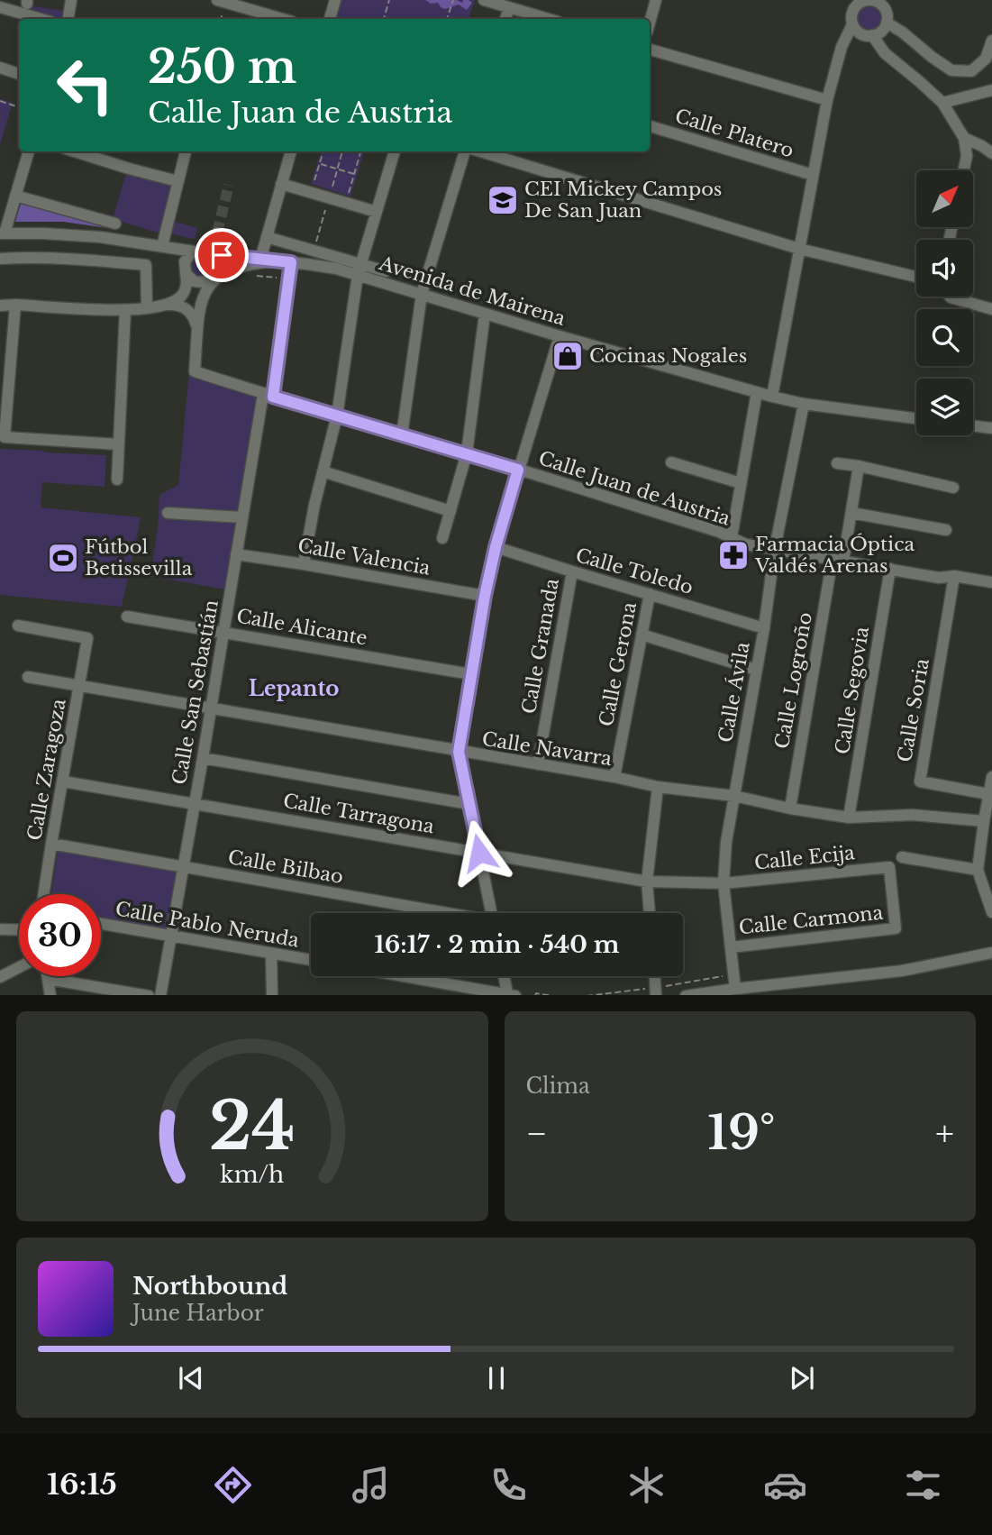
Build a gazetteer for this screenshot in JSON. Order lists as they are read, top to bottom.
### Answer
{
  "streets": {
    "street": [
      "Calle Platero",
      "Avenida de Mairena",
      "Calle Juan de Austria",
      "Calle Valencia",
      "Calle Toledo",
      "Calle Alicante",
      "Calle Granada",
      "Calle Gerona",
      "Calle Logroño",
      "Calle Segovia",
      "Calle San Sebastián",
      "Calle Ávila",
      "Calle Soria",
      "Calle Navarra",
      "Calle Zaragoza",
      "Calle Tarragona",
      "Calle Ecija",
      "Calle Bilbao",
      "Calle Carmona",
      "Calle Pablo Neruda"
    ]
  },
  "crossings": [
    ["Avenida de Mairena", "Calle San Sebastián"],
    ["Avenida de Mairena", "Calle Ávila"],
    ["Calle Juan de Austria", "Calle Logroño"],
    ["Calle Juan de Austria", "Calle Segovia"],
    ["Calle Juan de Austria", "Calle San Sebastián"],
    ["Calle Juan de Austria", "Calle Ávila"],
    ["Calle Juan de Austria", "Calle Soria"],
    ["Calle Valencia", "Calle San Sebastián"],
    ["Calle Toledo", "Calle Granada"],
    ["Calle Toledo", "Calle Gerona"],
    ["Calle Toledo", "Calle Ávila"],
    ["Calle Alicante", "Calle San Sebastián"],
    ["Calle Granada", "Calle Navarra"],
    ["Calle Gerona", "Calle Navarra"],
    ["Calle Logroño", "Calle Navarra"],
    ["Calle Segovia", "Calle Navarra"],
    ["Calle San Sebastián", "Calle Navarra"],
    ["Calle San Sebastián", "Calle Tarragona"],
    ["Calle San Sebastián", "Calle Bilbao"],
    ["Calle San Sebastián", "Calle Pablo Neruda"],
    ["Calle Ávila", "Calle Navarra"],
    ["Calle Ávila", "Calle Tarragona"],
    ["Calle Ávila", "Calle Ecija"],
    ["Calle Ávila", "Calle Carmona"],
    ["Calle Navarra", "Calle Zaragoza"],
    ["Calle Zaragoza", "Calle Tarragona"],
    ["Calle Zaragoza", "Calle Bilbao"],
    ["Calle Tarragona", "Calle Ecija"],
    ["Calle Ecija", "Calle Carmona"]
  ],
  "districts": ["Lepanto"],
  "places": {
    "school or university": ["CEI Mickey Campos De San Juan"],
    "shop": ["Cocinas Nogales"],
    "pharmacy": ["Farmacia Óptica Valdés Arenas"],
    "sports": ["Fútbol Betissevilla"]
  },
  "north": "top right",
  "page": {
    "turn": ["250 m", "Calle Juan de Austria"],
    "limit": "30",
    "trip": "16:17 · 2 min · 540 m",
    "tile": "Clima",
    "heat": ["−", "19°", "+"],
    "song": ["Northbound", "June Harbor"],
    "tabs": "16:15",
    "gauge": ["24", "km/h"]
  }
}
